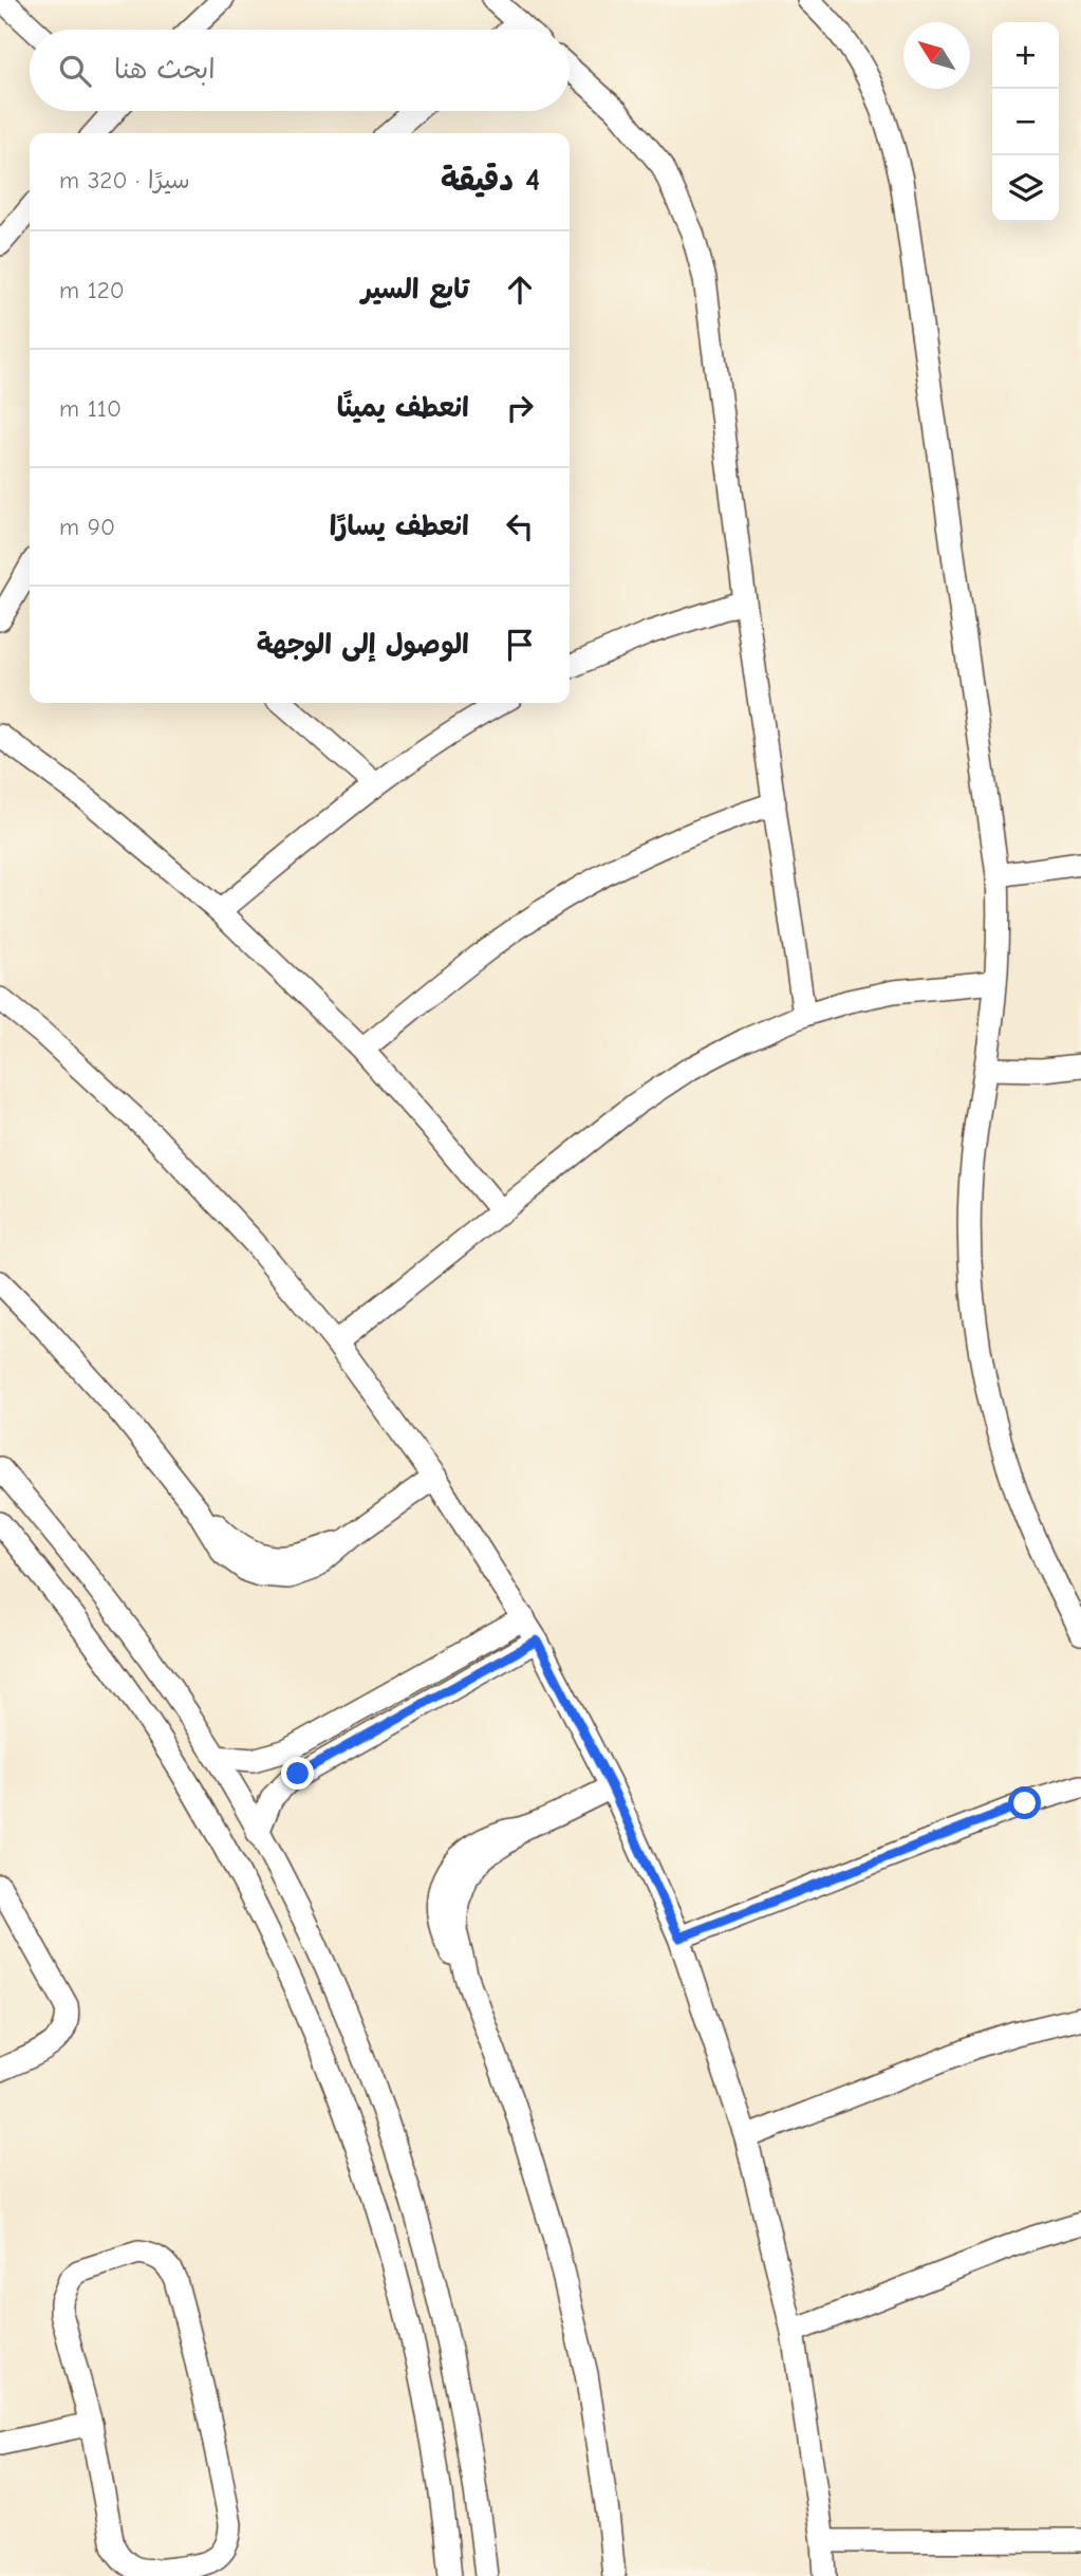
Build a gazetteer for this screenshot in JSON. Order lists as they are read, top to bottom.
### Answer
{
  "north": "top left",
  "page": {
    "map_buttons": ["+", "−"],
    "search": "ابحث هنا",
    "heading": ["4 دقيقة", "سيرًا · 320 m"],
    "list": [
      ["تابع السير", "120 m"],
      ["انعطف يمينًا", "110 m"],
      ["انعطف يسارًا", "90 m"],
      "الوصول إلى الوجهة"
    ]
  }
}
